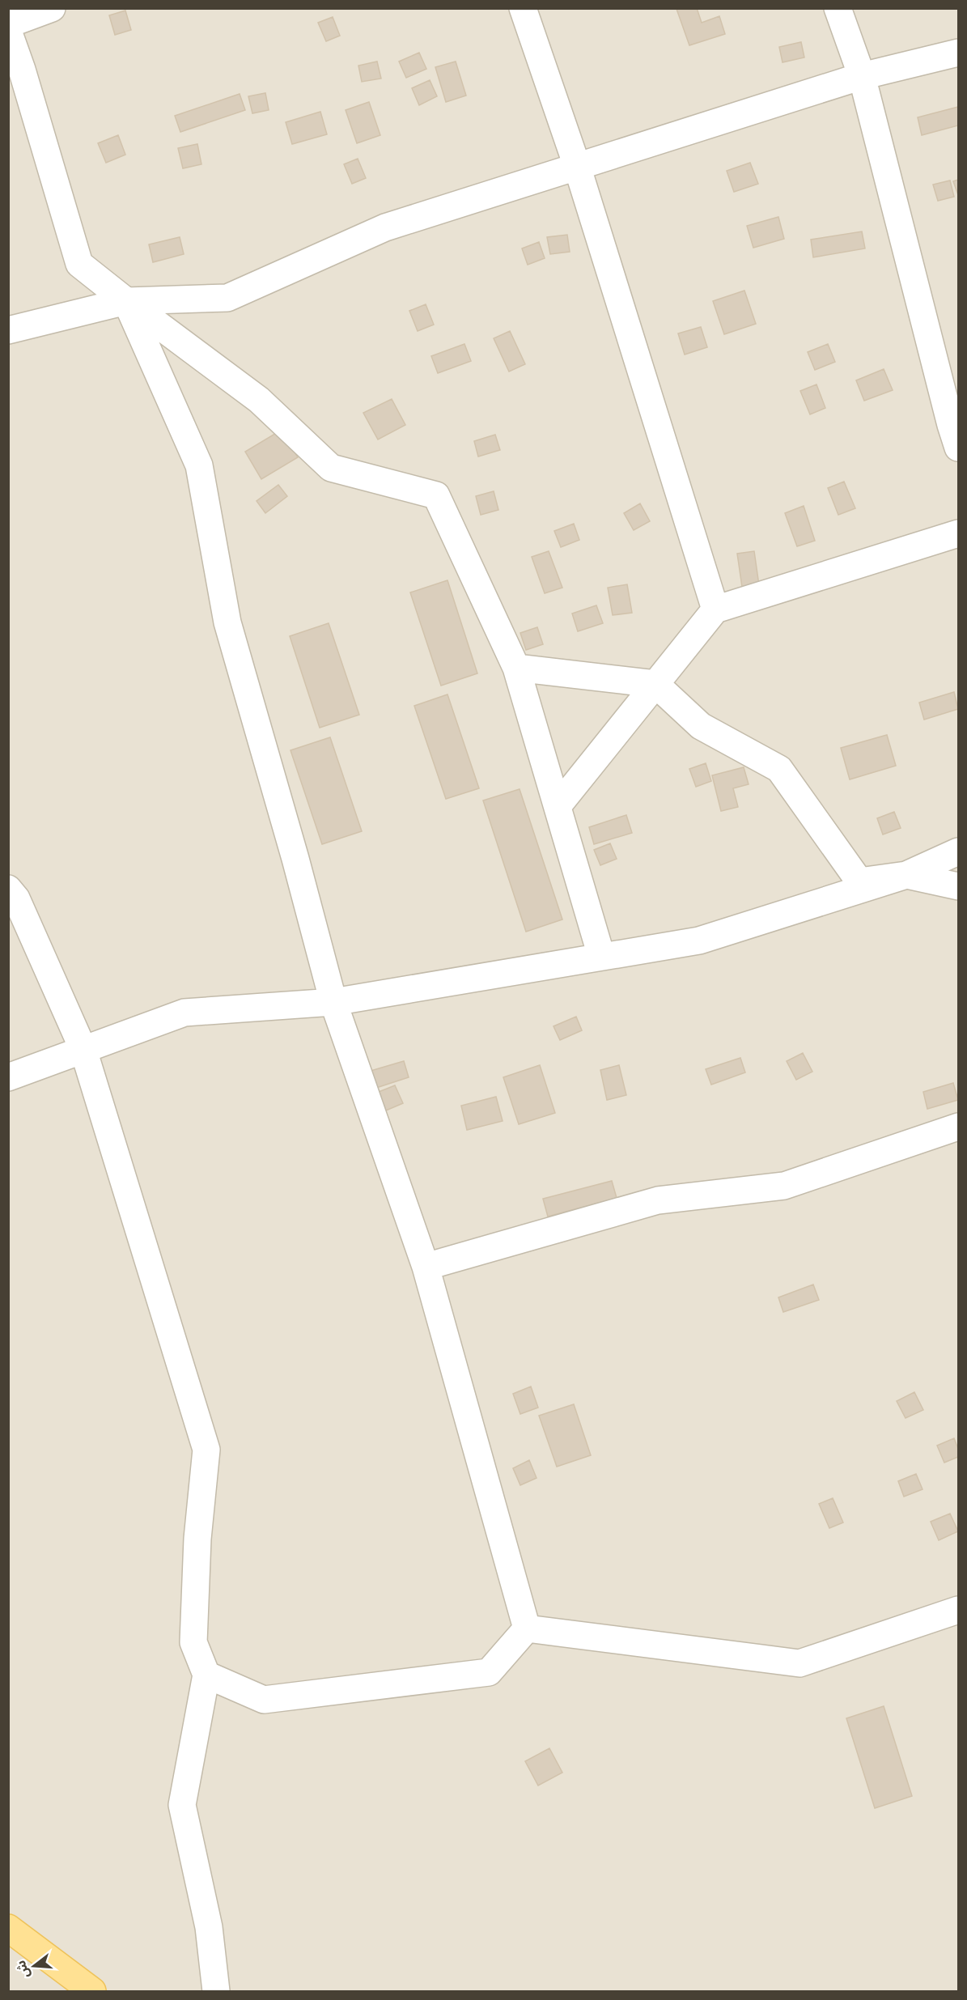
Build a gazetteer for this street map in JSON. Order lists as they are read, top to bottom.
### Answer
{
  "north": "left"
}
